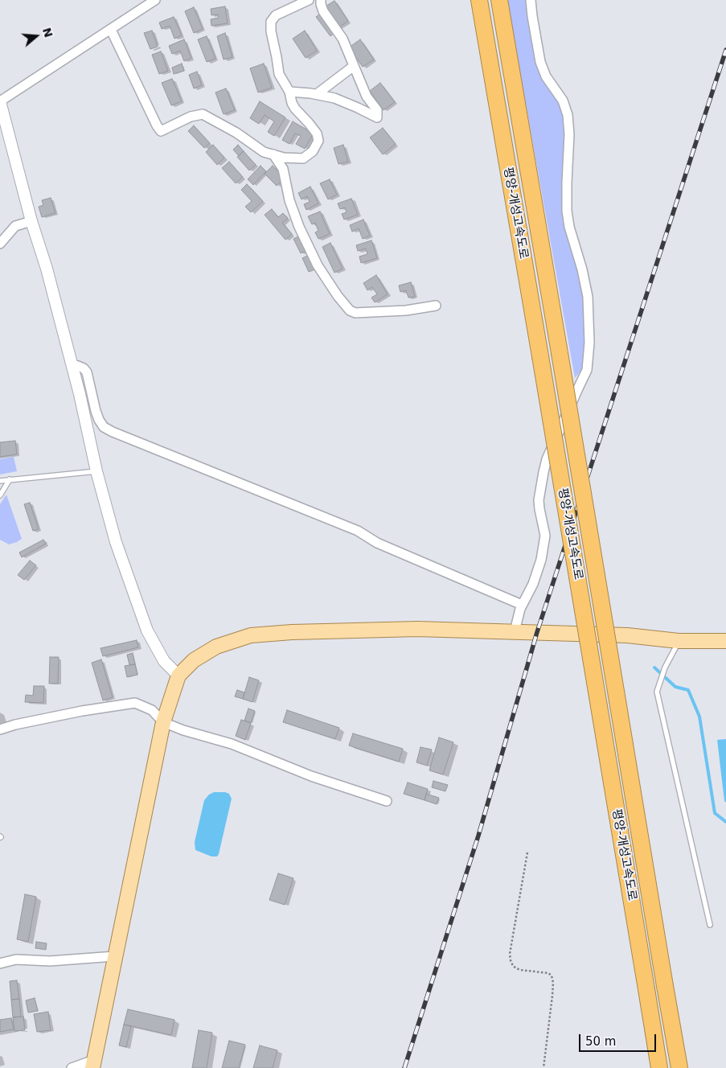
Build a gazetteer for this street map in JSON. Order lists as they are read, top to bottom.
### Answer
{
  "streets": {
    "highway": ["평양-개성고속도로"]
  },
  "scale_bar": "50 m",
  "north": "right"
}
